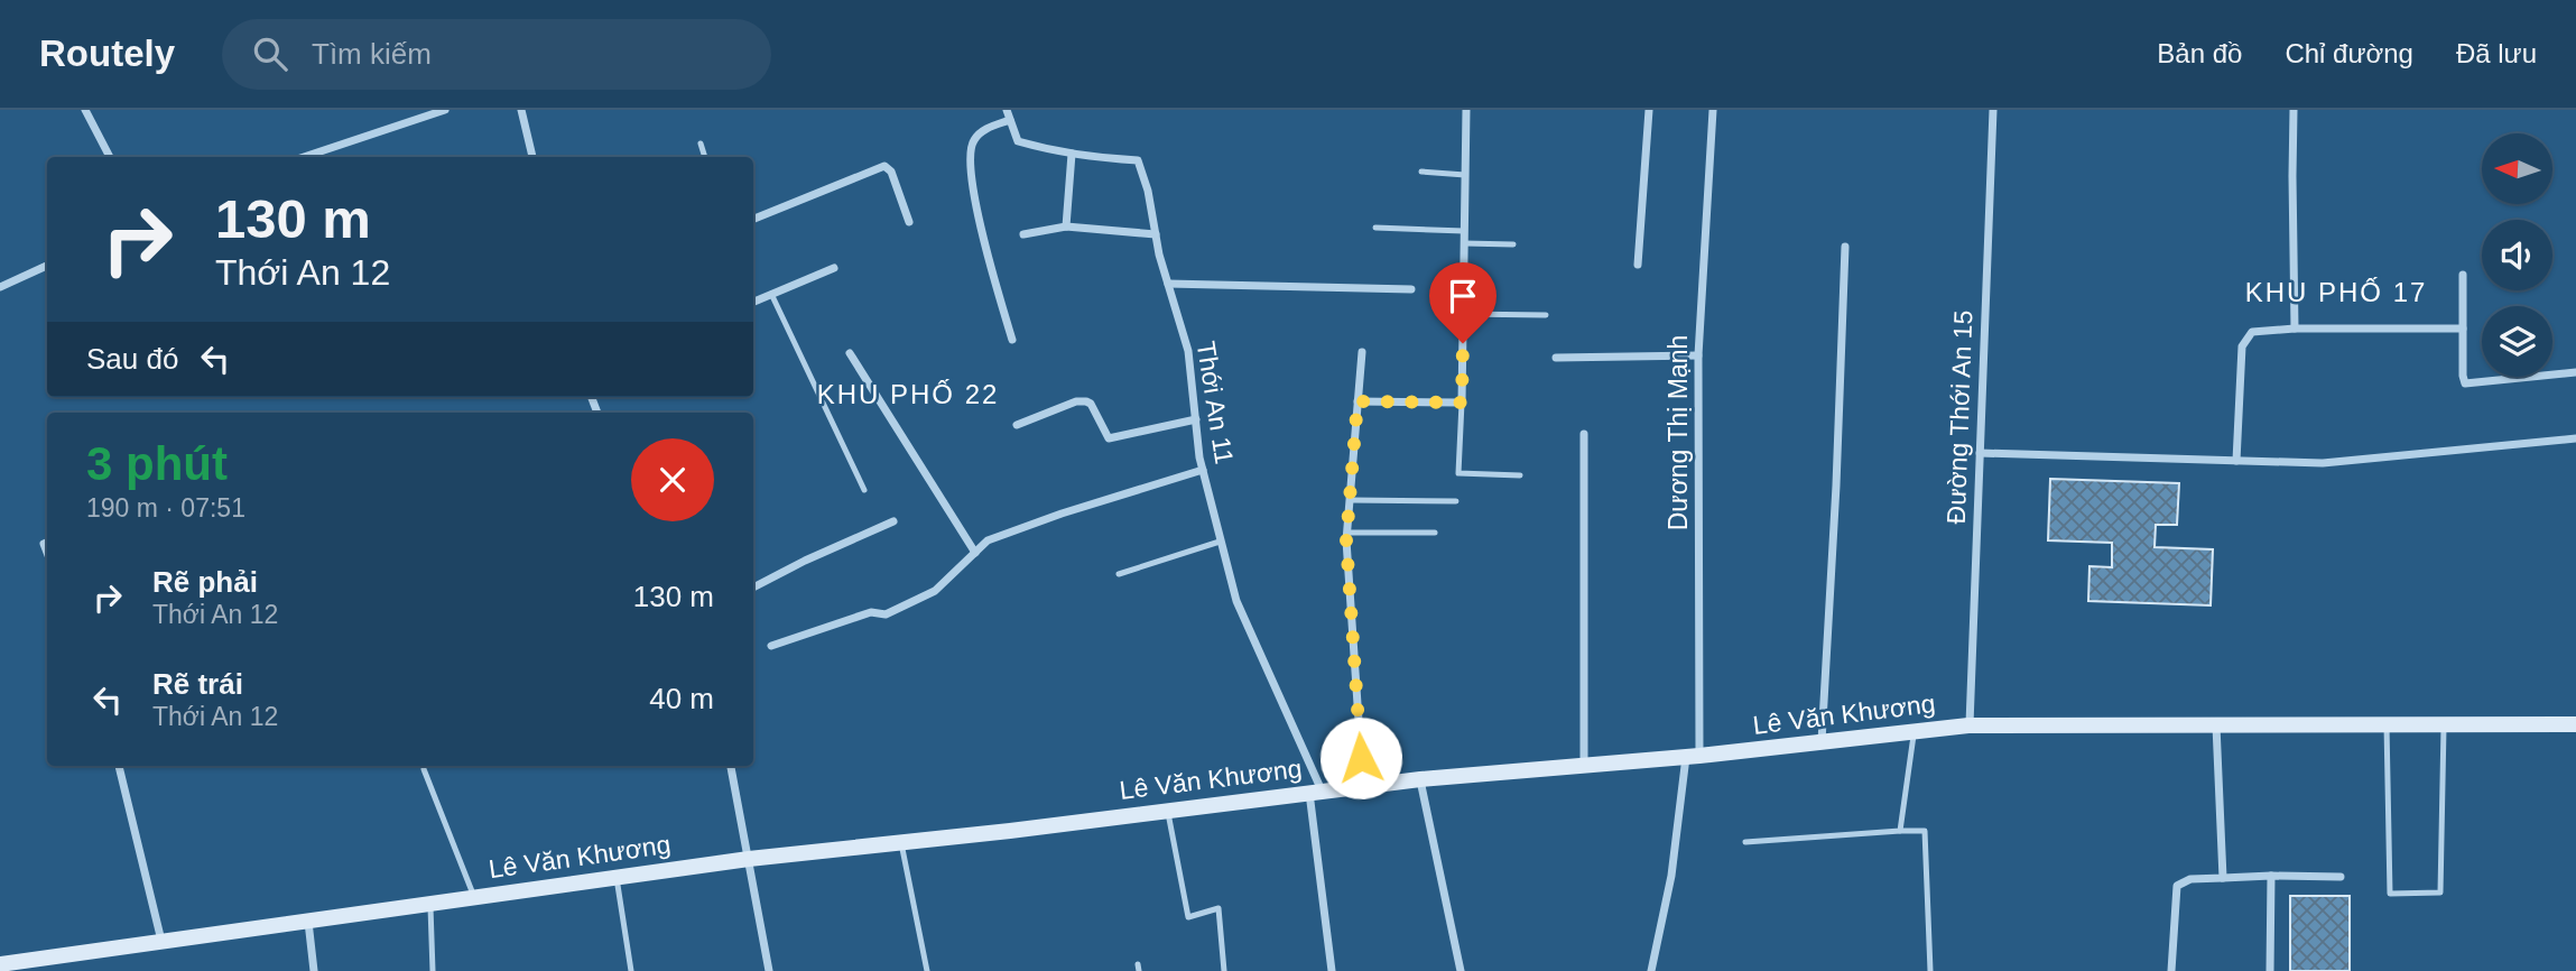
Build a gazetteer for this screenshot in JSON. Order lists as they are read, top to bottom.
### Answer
{
  "streets": {
    "main road": ["Lê Văn Khương"],
    "street": ["Thới An 11", "Đường Thới An 15", "Dương Thị Mạnh"]
  },
  "crossings": [
    ["Thới An 11", "Lê Văn Khương"],
    ["Đường Thới An 15", "Lê Văn Khương"],
    ["Dương Thị Mạnh", "Lê Văn Khương"]
  ],
  "districts": ["KHU PHỐ 17", "KHU PHỐ 22"],
  "north": "left",
  "page": {
    "header": "Routely",
    "search": "Tìm kiếm",
    "nav": ["Bản đồ", "Chỉ đường", "Đã lưu"],
    "turn": ["130 m", "Thới An 12"],
    "then": "Sau đó",
    "heading": ["3 phút", "190 m · 07:51"],
    "list": [
      {
        "name": "Rẽ phải",
        "note": "Thới An 12",
        "value": "130 m"
      },
      {
        "name": "Rẽ trái",
        "note": "Thới An 12",
        "value": "40 m"
      }
    ]
  }
}
